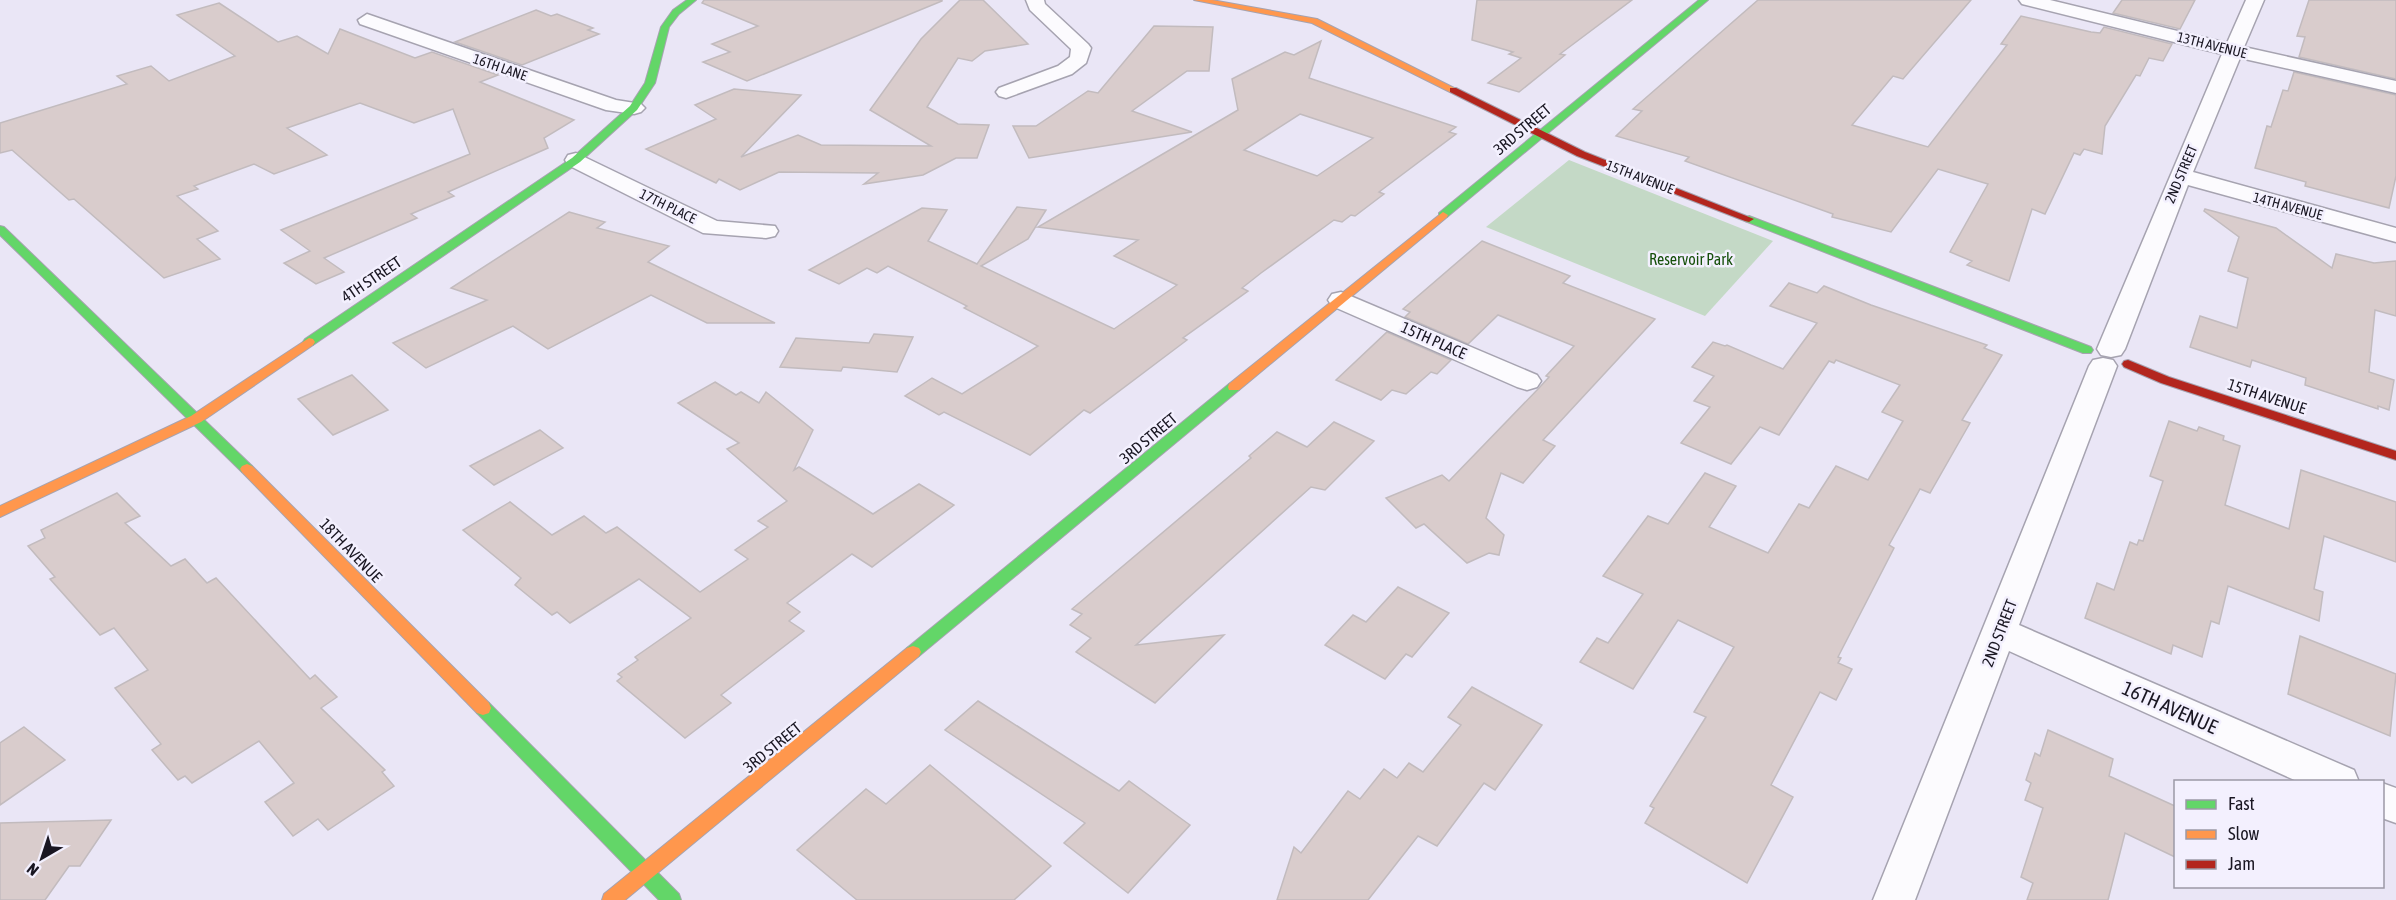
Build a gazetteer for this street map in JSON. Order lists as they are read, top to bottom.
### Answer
{
  "streets": {
    "street": [
      "13TH AVENUE",
      "16TH LANE",
      "3RD STREET",
      "2ND STREET",
      "15TH AVENUE",
      "17TH PLACE",
      "14TH AVENUE",
      "4TH STREET",
      "15TH PLACE",
      "18TH AVENUE",
      "16TH AVENUE"
    ]
  },
  "crossings": [
    ["13TH AVENUE", "2ND STREET"],
    ["16TH LANE", "4TH STREET"],
    ["3RD STREET", "15TH AVENUE"],
    ["3RD STREET", "15TH PLACE"],
    ["3RD STREET", "18TH AVENUE"],
    ["2ND STREET", "15TH AVENUE"],
    ["2ND STREET", "14TH AVENUE"],
    ["2ND STREET", "16TH AVENUE"],
    ["17TH PLACE", "4TH STREET"],
    ["4TH STREET", "18TH AVENUE"]
  ],
  "parks": ["Reservoir Park"],
  "legend": ["Fast", "Slow", "Jam"],
  "north": "bottom left"
}
